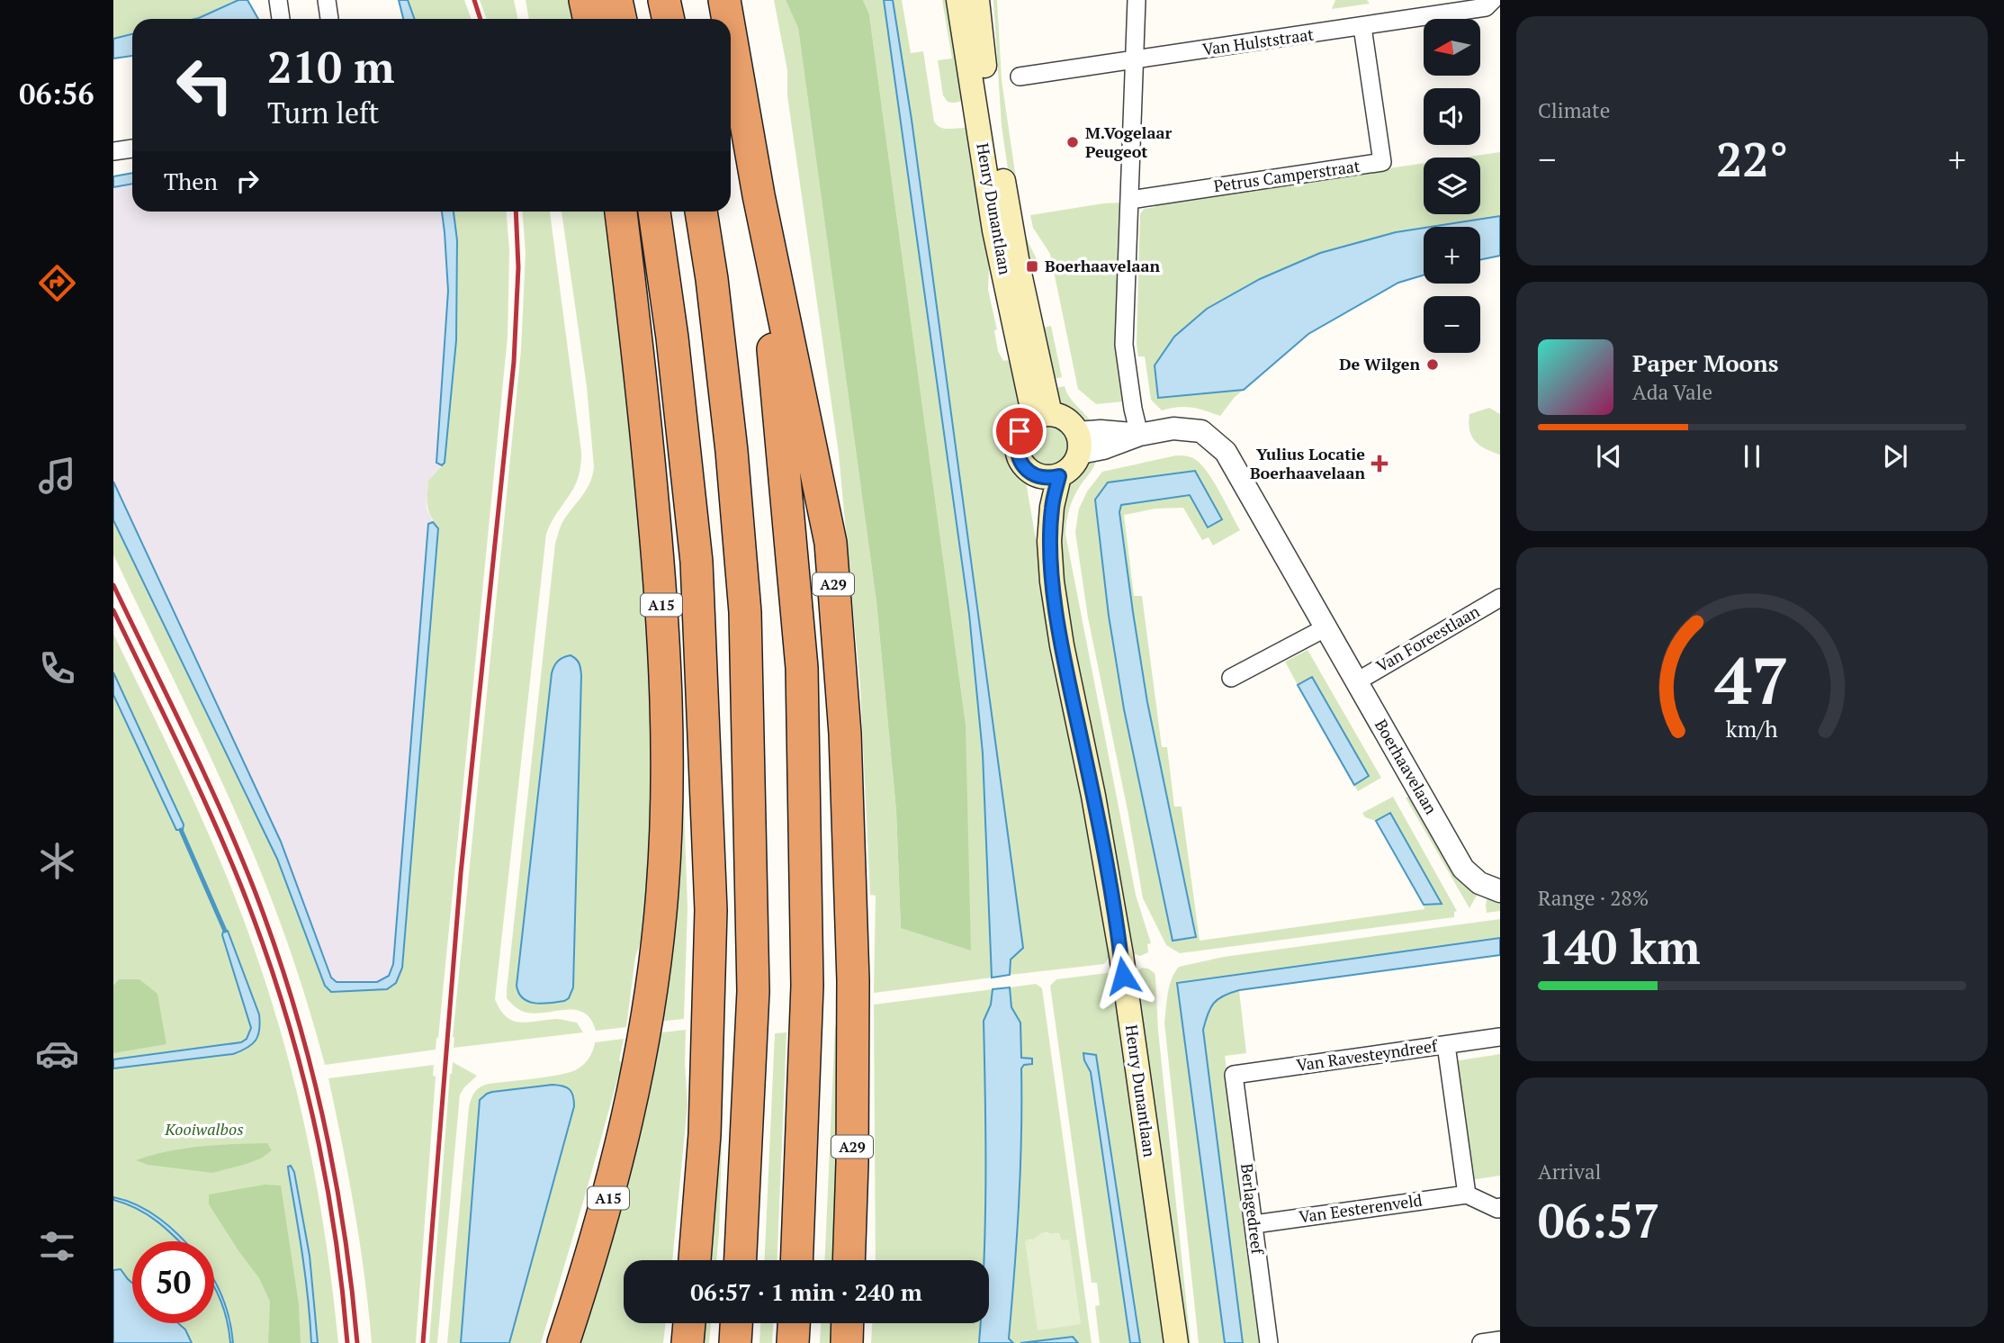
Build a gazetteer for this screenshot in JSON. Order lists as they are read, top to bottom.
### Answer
{
  "streets": {
    "highway": ["A29", "A15"],
    "main road": ["Henry Dunantlaan"],
    "street": [
      "Van Hulststraat",
      "Petrus Camperstraat",
      "Van Foreestlaan",
      "Boerhaavelaan",
      "Van Ravesteyndreef",
      "Berlagedreef",
      "Van Eesterenveld"
    ]
  },
  "crossings": [
    ["Van Hulststraat", "Petrus Camperstraat"],
    ["Henry Dunantlaan", "Boerhaavelaan"],
    ["Van Foreestlaan", "Boerhaavelaan"],
    ["Van Ravesteyndreef", "Berlagedreef"],
    ["Berlagedreef", "Van Eesterenveld"]
  ],
  "parks": ["Kooiwalbos"],
  "places": {
    "other": ["M.Vogelaar Peugeot", "De Wilgen"],
    "transit": ["Boerhaavelaan"],
    "health": ["Yulius Locatie Boerhaavelaan"]
  },
  "north": "left",
  "page": {
    "tabs": "06:56",
    "tile": [
      "Climate",
      ["Range · 28%", "140 km"],
      ["Arrival", "06:57"]
    ],
    "map_buttons": ["+", "−"],
    "turn": ["210 m", "Turn left"],
    "heat": ["−", "22°", "+"],
    "then": "Then",
    "song": ["Paper Moons", "Ada Vale"],
    "limit": "50",
    "trip": "06:57 · 1 min · 240 m",
    "gauge": ["47", "km/h"]
  }
}
